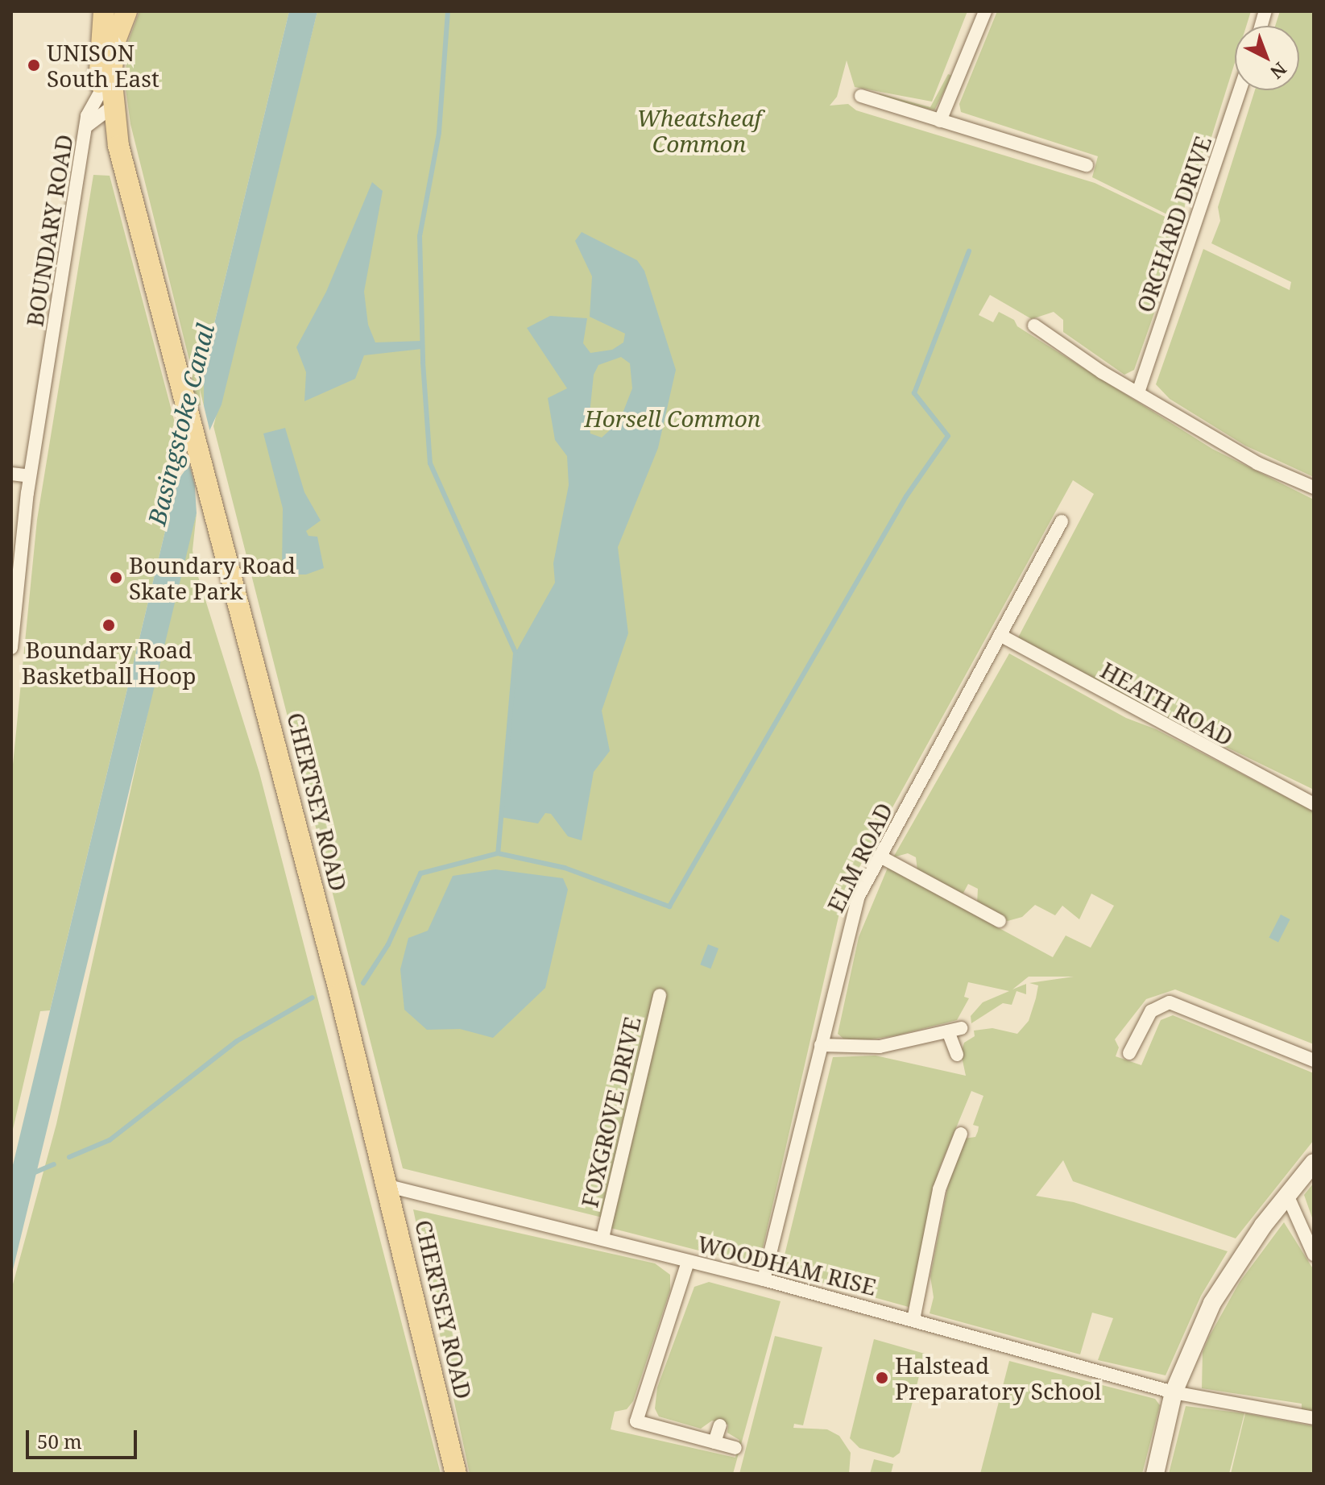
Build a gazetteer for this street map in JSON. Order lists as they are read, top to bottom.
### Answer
{
  "streets": {
    "main road": ["CHERTSEY ROAD"],
    "street": [
      "ORCHARD DRIVE",
      "BOUNDARY ROAD",
      "HEATH ROAD",
      "ELM ROAD",
      "FOXGROVE DRIVE",
      "WOODHAM RISE"
    ]
  },
  "crossings": [
    ["BOUNDARY ROAD", "CHERTSEY ROAD"],
    ["HEATH ROAD", "ELM ROAD"],
    ["CHERTSEY ROAD", "WOODHAM RISE"],
    ["ELM ROAD", "WOODHAM RISE"],
    ["FOXGROVE DRIVE", "WOODHAM RISE"]
  ],
  "water": ["Basingstoke Canal"],
  "parks": ["Wheatsheaf Common", "Horsell Common"],
  "places": [
    "UNISON South East",
    "Boundary Road Skate Park",
    "Boundary Road Basketball Hoop",
    "Halstead Preparatory School"
  ],
  "scale_bar": "50 m",
  "north": "bottom right"
}
